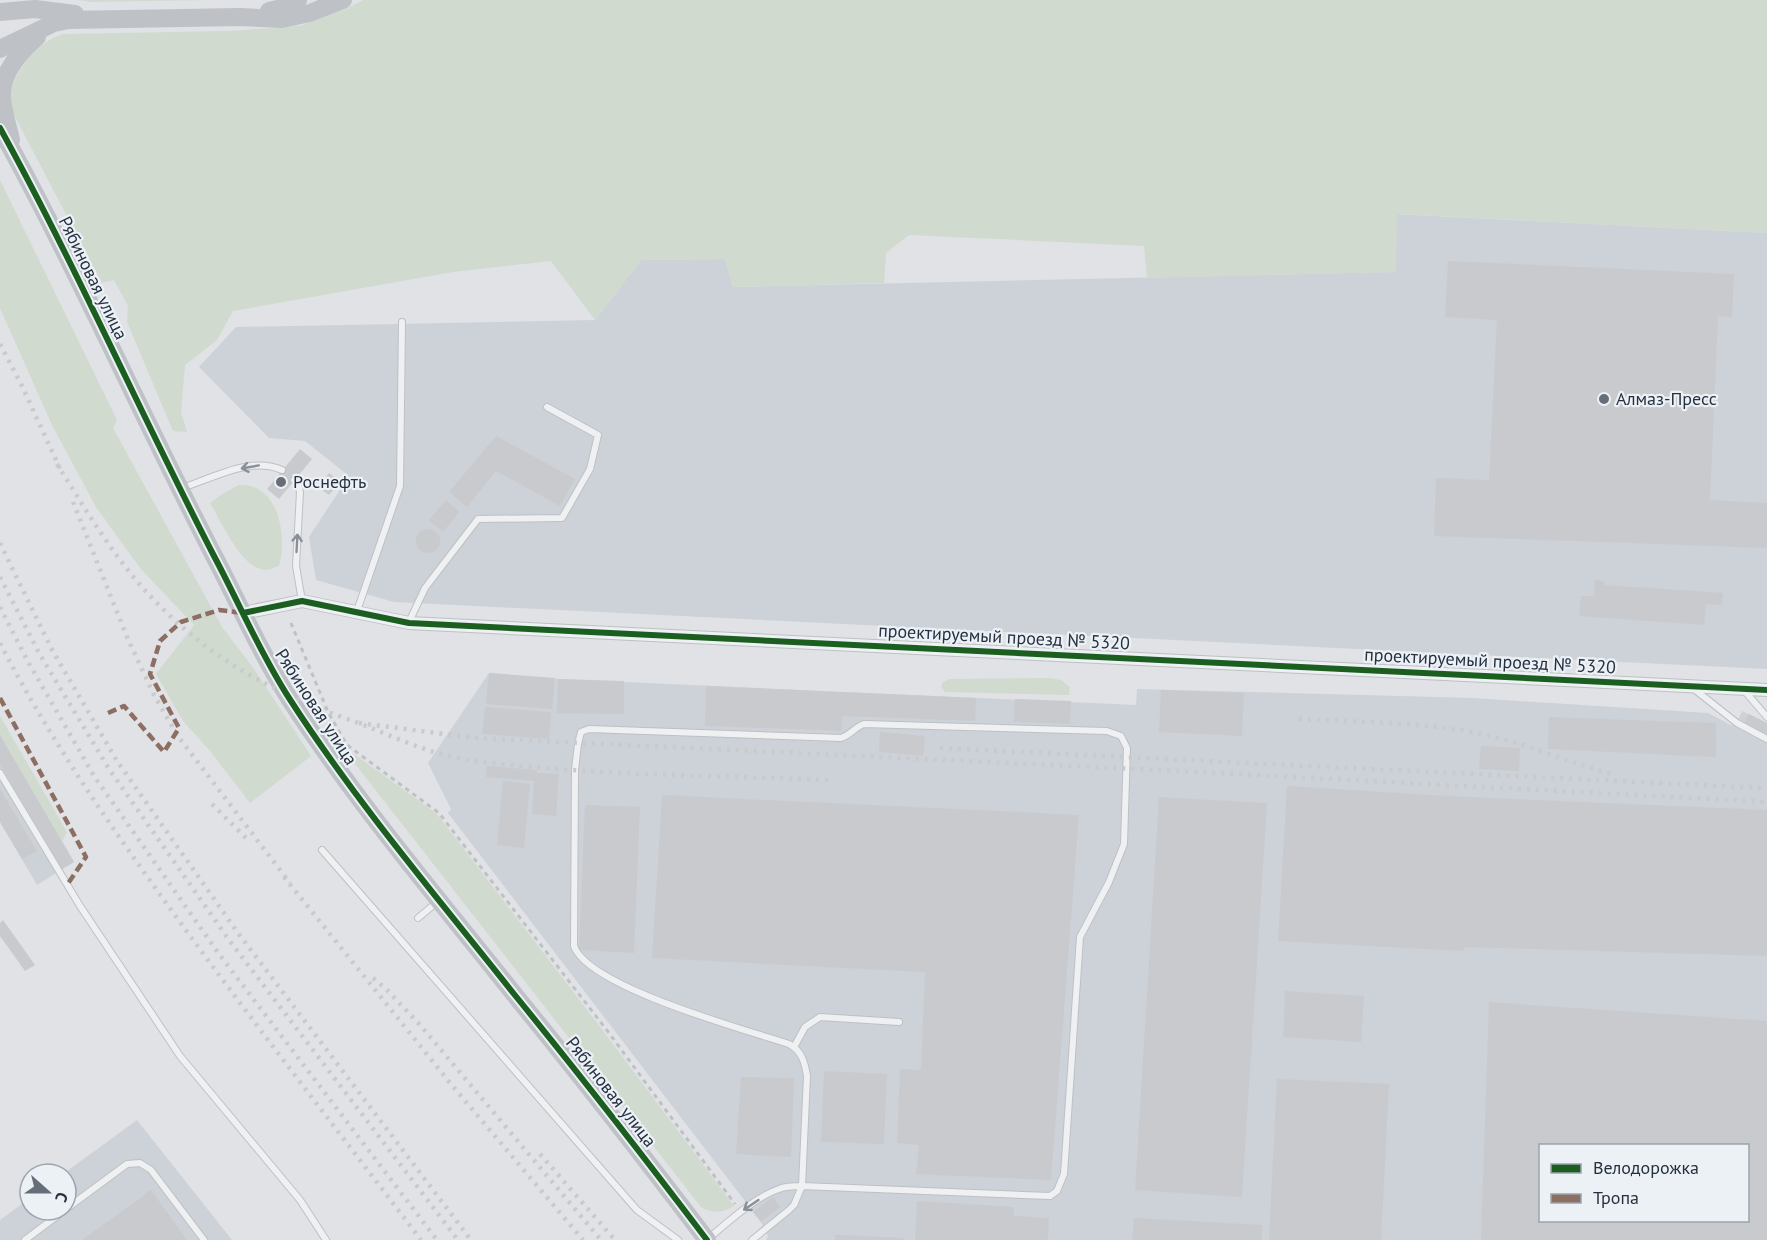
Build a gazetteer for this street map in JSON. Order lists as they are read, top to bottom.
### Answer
{
  "streets": {
    "street": ["Рябиновая улица", "проектируемый проезд № 5320"]
  },
  "crossings": [
    ["Рябиновая улица", "проектируемый проезд № 5320"]
  ],
  "places": ["Алмаз-Пресс", "Роснефть"],
  "legend": ["Велодорожка", "Тропа"],
  "north": "right"
}
